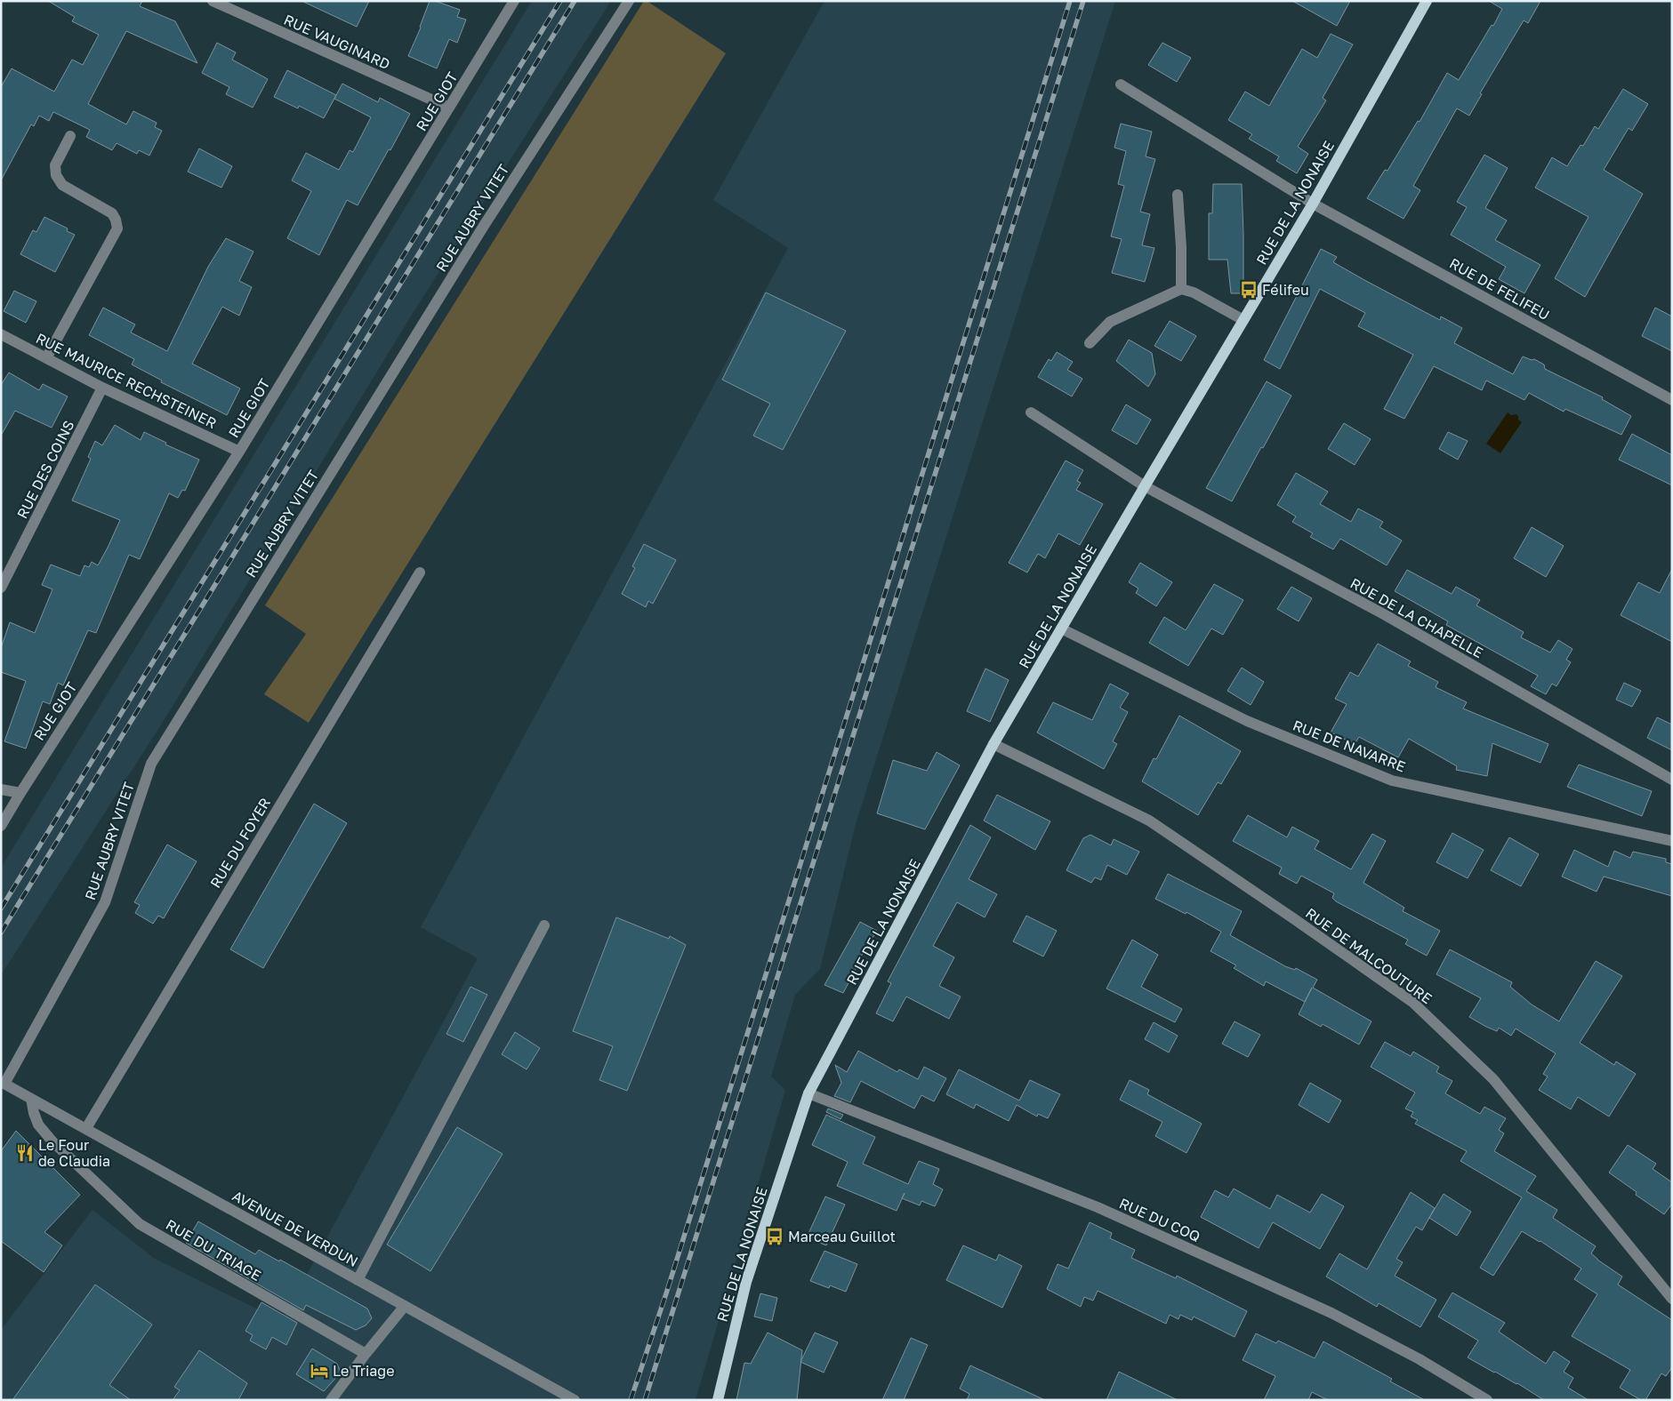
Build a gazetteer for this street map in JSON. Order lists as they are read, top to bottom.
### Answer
{
  "streets": {
    "main road": ["RUE DE LA NONAISE"],
    "street": [
      "RUE VAUGINARD",
      "RUE GIOT",
      "RUE AUBRY VITET",
      "RUE DE FELIFEU",
      "RUE MAURICE RECHSTEINER",
      "RUE DES COINS",
      "RUE DE LA CHAPELLE",
      "RUE DE NAVARRE",
      "RUE DU FOYER",
      "RUE DE MALCOUTURE",
      "RUE DU COQ",
      "AVENUE DE VERDUN",
      "RUE DU TRIAGE"
    ]
  },
  "crossings": [
    ["RUE VAUGINARD", "RUE GIOT"],
    ["RUE GIOT", "RUE MAURICE RECHSTEINER"],
    ["RUE DE LA NONAISE", "RUE DE FELIFEU"],
    ["RUE DE LA NONAISE", "RUE DE LA CHAPELLE"],
    ["RUE DE LA NONAISE", "RUE DE NAVARRE"],
    ["RUE DE LA NONAISE", "RUE DE MALCOUTURE"],
    ["RUE DE LA NONAISE", "RUE DU COQ"],
    ["RUE AUBRY VITET", "AVENUE DE VERDUN"],
    ["RUE MAURICE RECHSTEINER", "RUE DES COINS"],
    ["RUE DU FOYER", "AVENUE DE VERDUN"],
    ["AVENUE DE VERDUN", "RUE DU TRIAGE"]
  ],
  "places": {
    "bus stop": ["Félifeu", "Marceau Guillot"],
    "restaurant": ["Le Four de Claudia"],
    "hotel": ["Le Triage"]
  }
}
